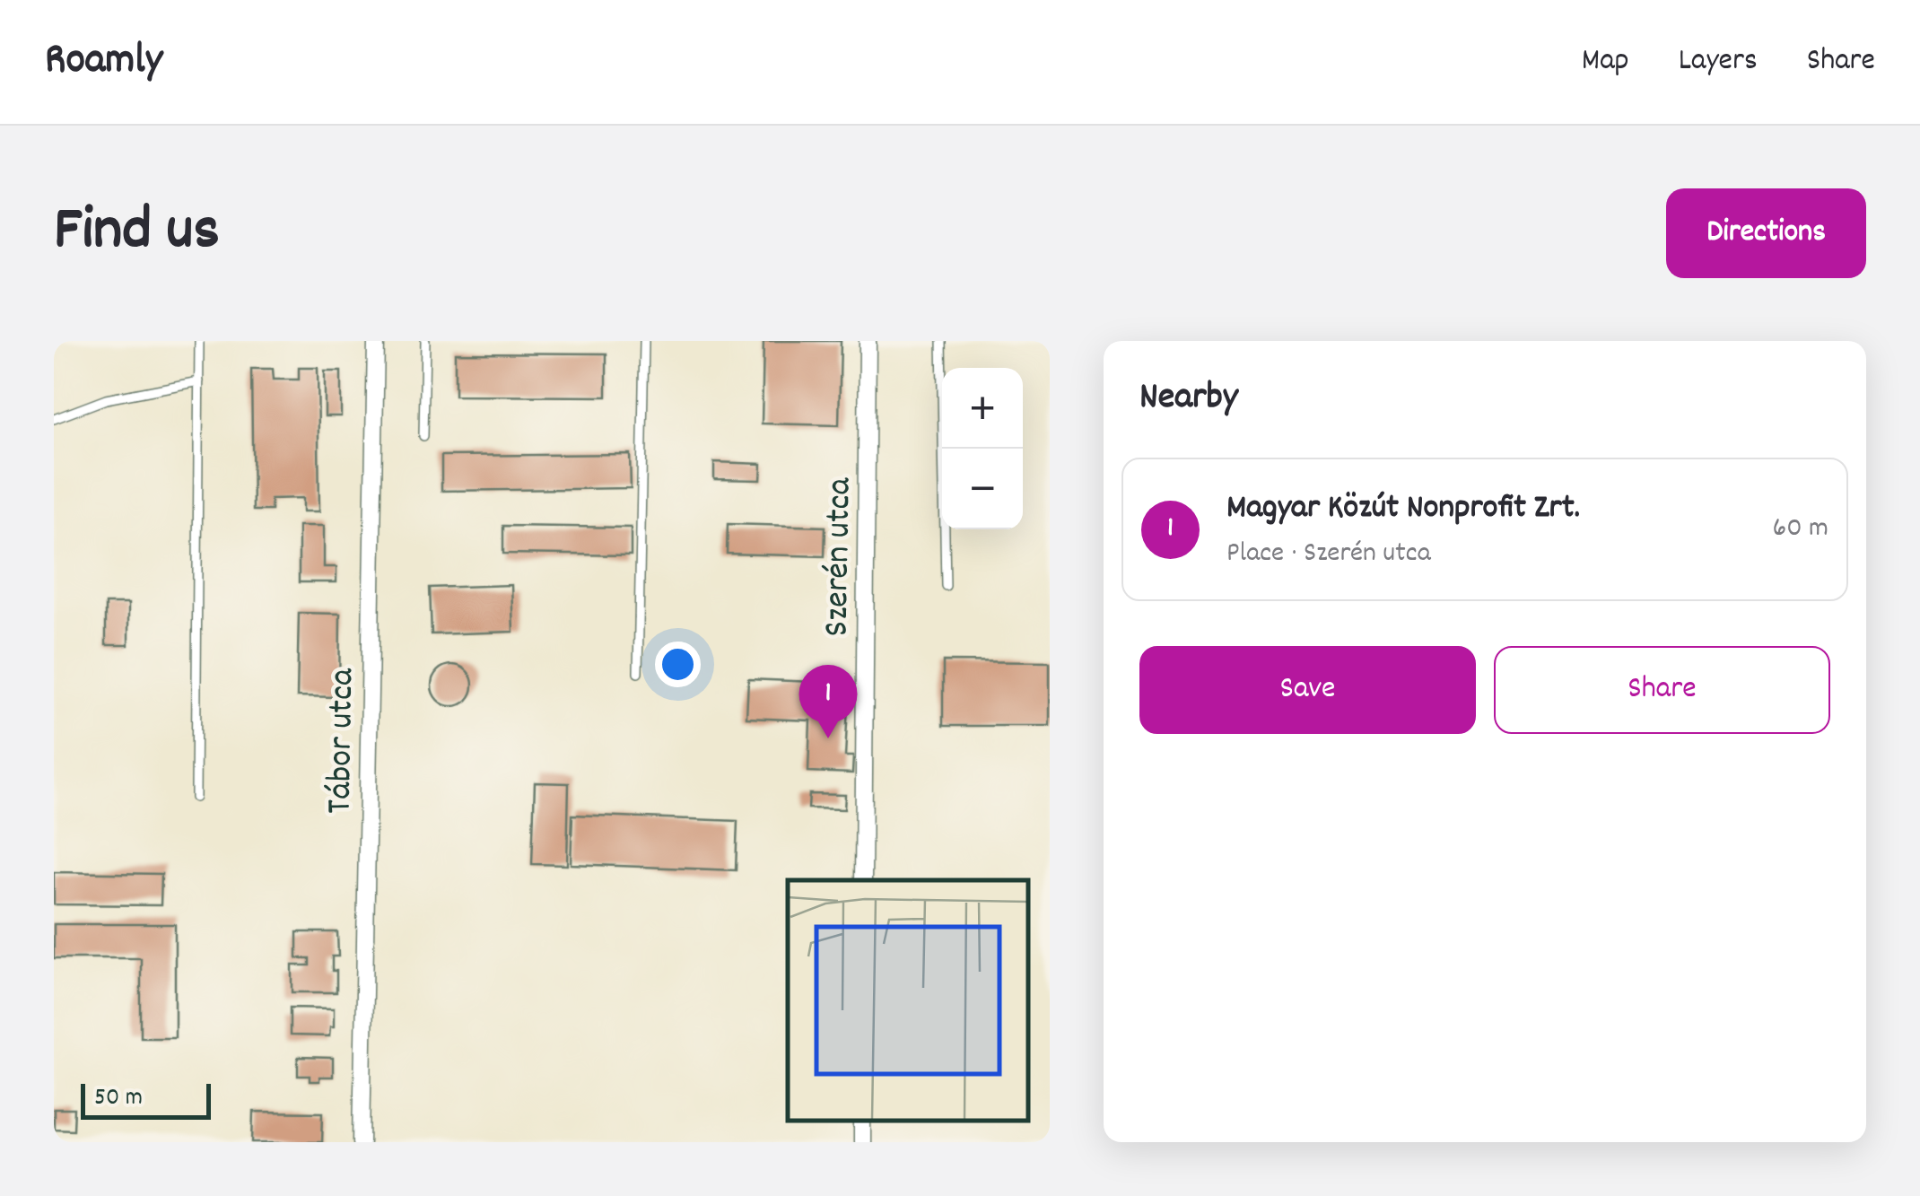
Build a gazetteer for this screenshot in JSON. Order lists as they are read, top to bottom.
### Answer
{
  "streets": {
    "street": ["Szerén utca", "Tábor utca"]
  },
  "scale_bar": "50 m",
  "page": {
    "header": "Roamly",
    "nav": ["Map", "Layers", "Share"],
    "title": "Find us",
    "buttons": [
      "Directions",
      ["Save", "Share"]
    ],
    "heading": "Nearby",
    "map_buttons": ["+", "−"],
    "list": [
      {
        "mark": "1",
        "name": "Magyar Közút Nonprofit Zrt.",
        "note": "Place · Szerén utca",
        "value": "60 m"
      }
    ],
    "pins": "1",
    "scale": "50 m"
  }
}
